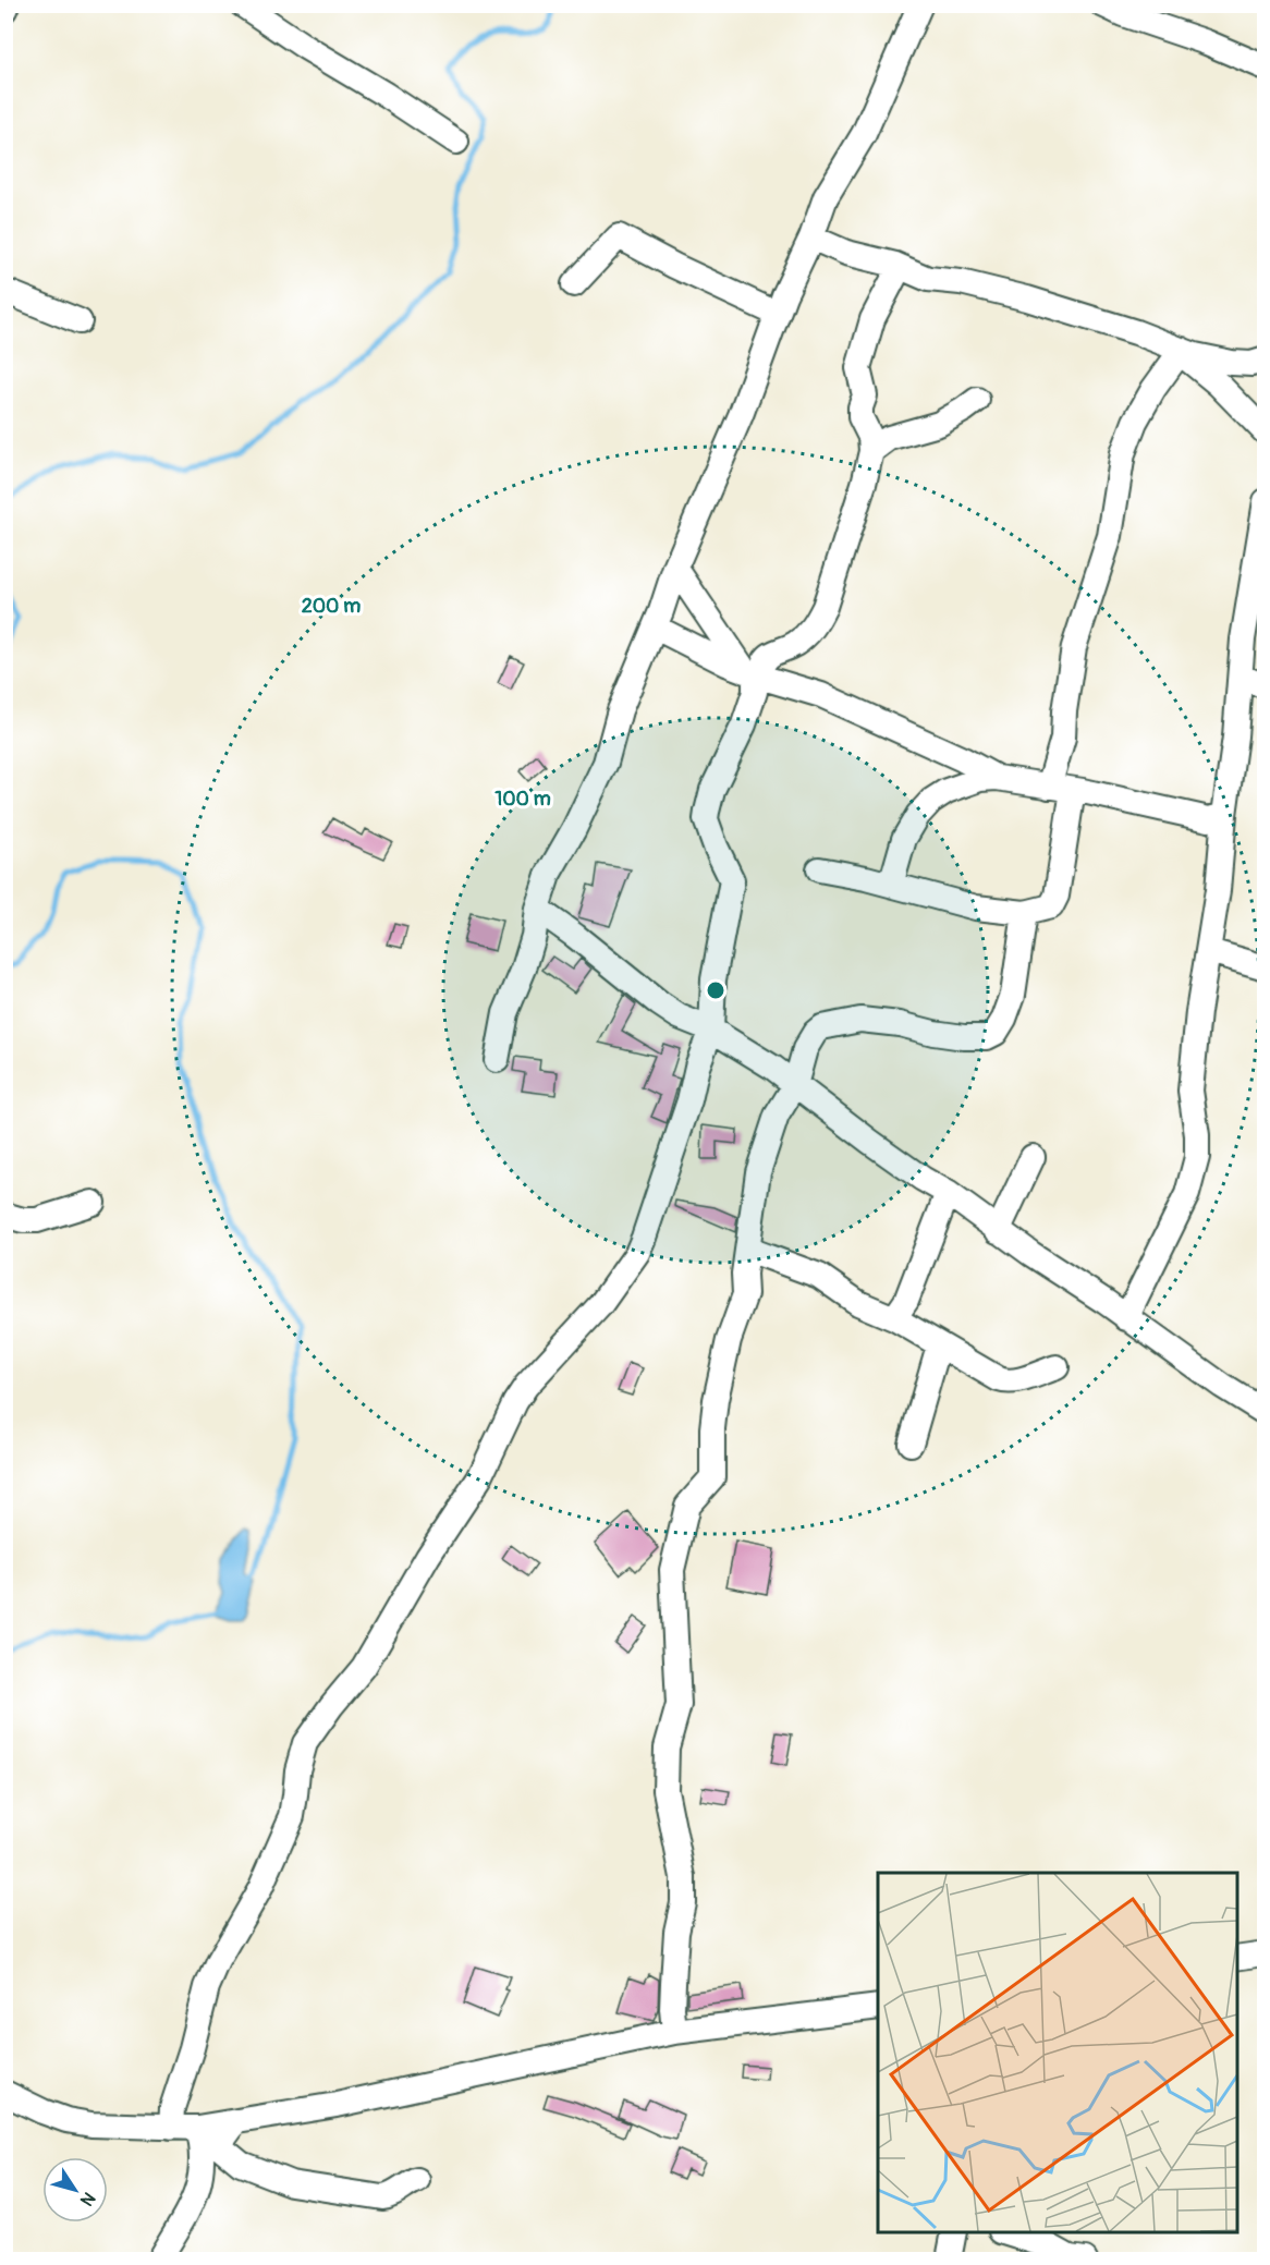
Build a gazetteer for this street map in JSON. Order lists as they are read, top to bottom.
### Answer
{
  "north": "bottom right",
  "rings": ["200 m", "100 m"]
}
